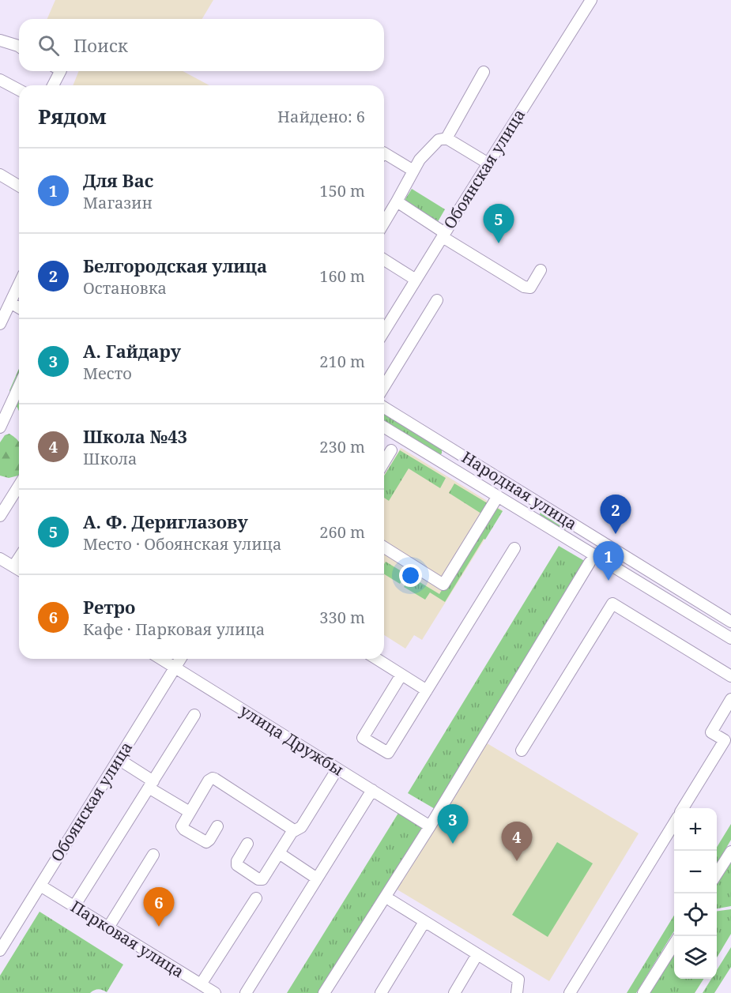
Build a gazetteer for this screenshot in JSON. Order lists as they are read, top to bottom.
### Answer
{
  "streets": {
    "street": [
      "Обоянская улица",
      "Народная улица",
      "улица Дружбы",
      "Парковая улица"
    ]
  },
  "crossings": [
    ["Обоянская улица", "улица Дружбы"],
    ["Обоянская улица", "Парковая улица"]
  ],
  "page": {
    "search": "Поиск",
    "heading": ["Рядом", "Найдено: 6"],
    "list": [
      {
        "mark": "1",
        "name": "Для Вас",
        "note": "Магазин",
        "value": "150 m"
      },
      {
        "mark": "2",
        "name": "Белгородская улица",
        "note": "Остановка",
        "value": "160 m"
      },
      {
        "mark": "3",
        "name": "А. Гайдару",
        "note": "Место",
        "value": "210 m"
      },
      {
        "mark": "4",
        "name": "Школа №43",
        "note": "Школа",
        "value": "230 m"
      },
      {
        "mark": "5",
        "name": "А. Ф. Дериглазову",
        "note": "Место · Обоянская улица",
        "value": "260 m"
      },
      {
        "mark": "6",
        "name": "Ретро",
        "note": "Кафе · Парковая улица",
        "value": "330 m"
      }
    ],
    "pins": [
      "5",
      "2",
      "1",
      "3",
      "4",
      "6"
    ],
    "map_buttons": ["+", "−"]
  }
}
